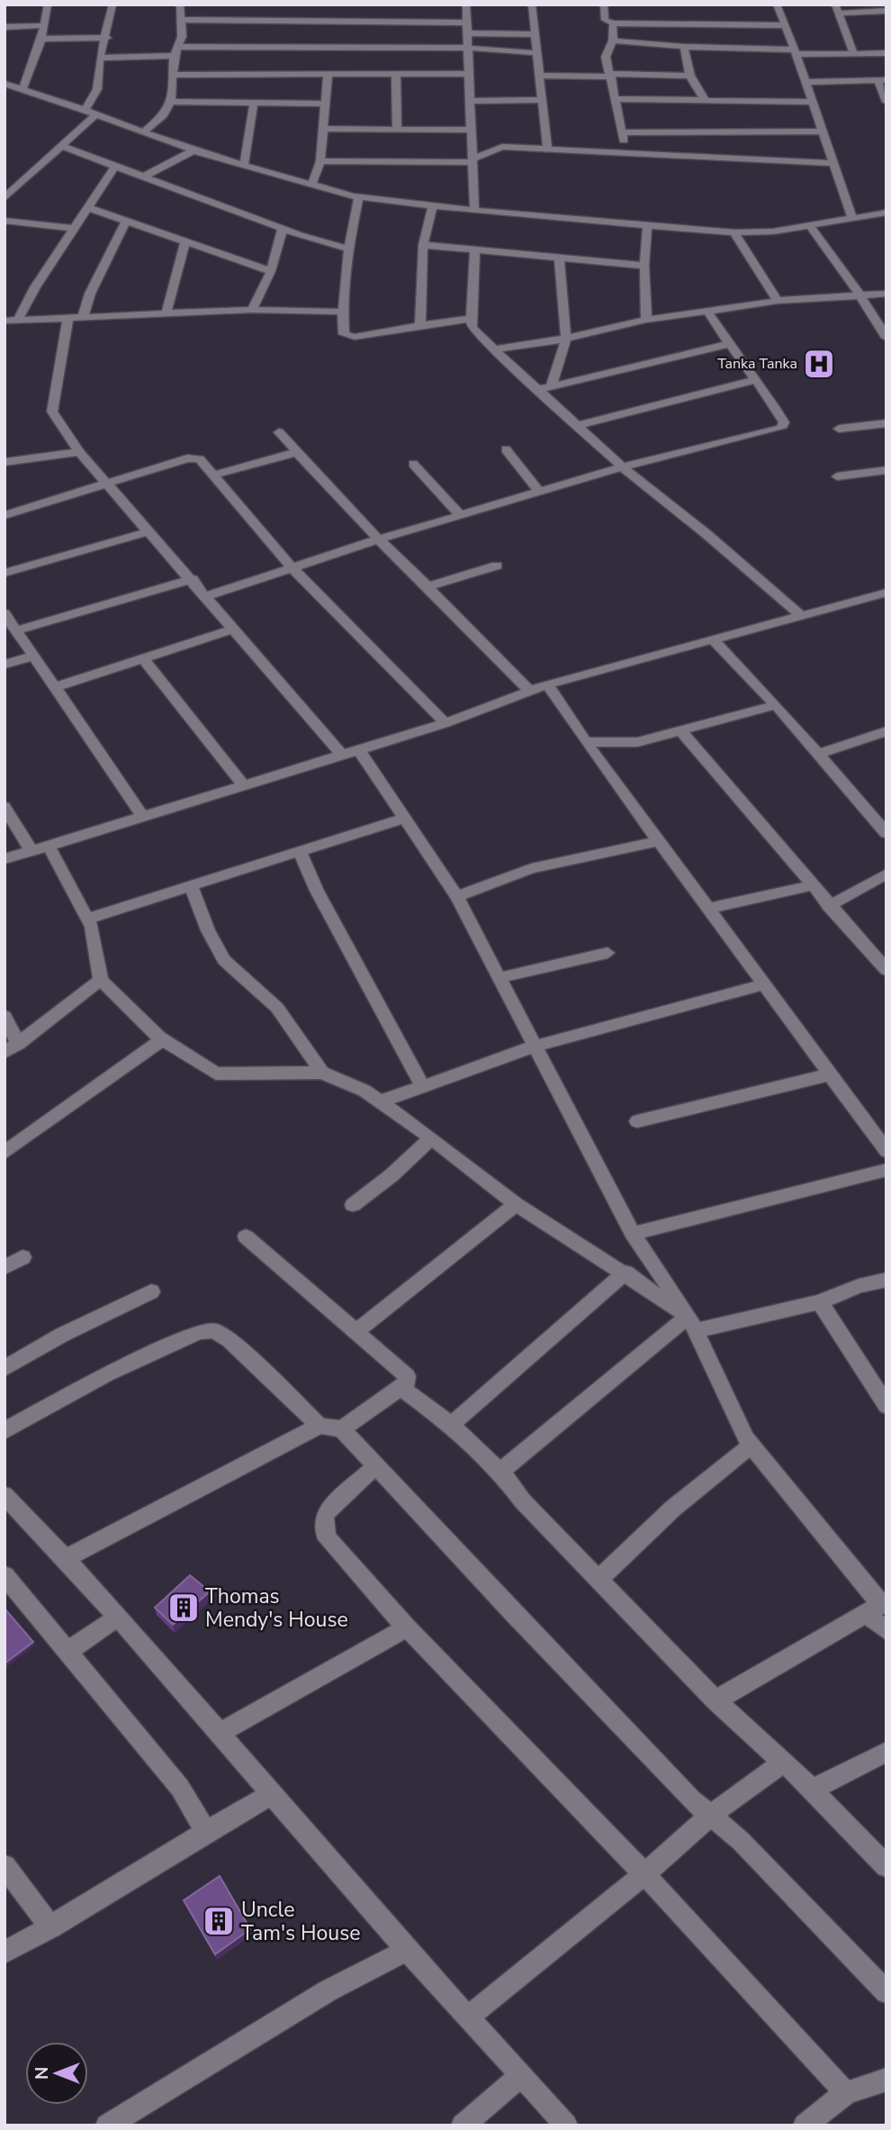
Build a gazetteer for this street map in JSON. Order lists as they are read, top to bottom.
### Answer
{
  "places": {
    "hospital": ["Tanka Tanka"],
    "building": ["Thomas Mendy's House", "Uncle Tam's House"]
  },
  "north": "left"
}
